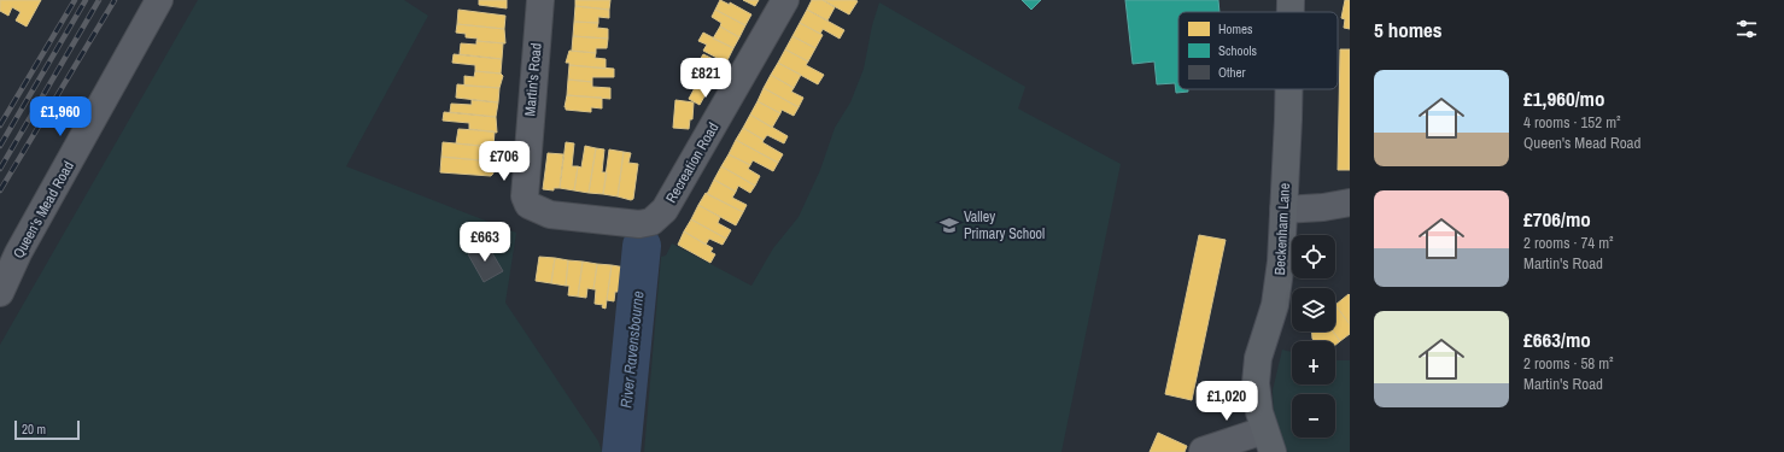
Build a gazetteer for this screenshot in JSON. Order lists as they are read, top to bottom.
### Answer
{
  "streets": {
    "main road": ["Beckenham Lane"],
    "street": ["Martin's Road", "Recreation Road", "Queen's Mead Road"]
  },
  "crossings": [
    ["Martin's Road", "Recreation Road"]
  ],
  "water": ["River Ravensbourne"],
  "places": {
    "school or university": ["Valley Primary School"]
  },
  "legend": ["Homes", "Schools", "Other"],
  "scale_bar": "20 m",
  "page": {
    "heading": "5 homes",
    "price": [
      "£821",
      "£1,960",
      "£706",
      "£663",
      "£1,020"
    ],
    "list": [
      {
        "name": "£1,960/mo",
        "note": "4 rooms · 152 m² · Queen's Mead Road"
      },
      {
        "name": "£706/mo",
        "note": "2 rooms · 74 m² · Martin's Road"
      },
      {
        "name": "£663/mo",
        "note": "2 rooms · 58 m² · Martin's Road"
      }
    ],
    "map_buttons": ["+", "−"],
    "scale": "20 m"
  }
}
